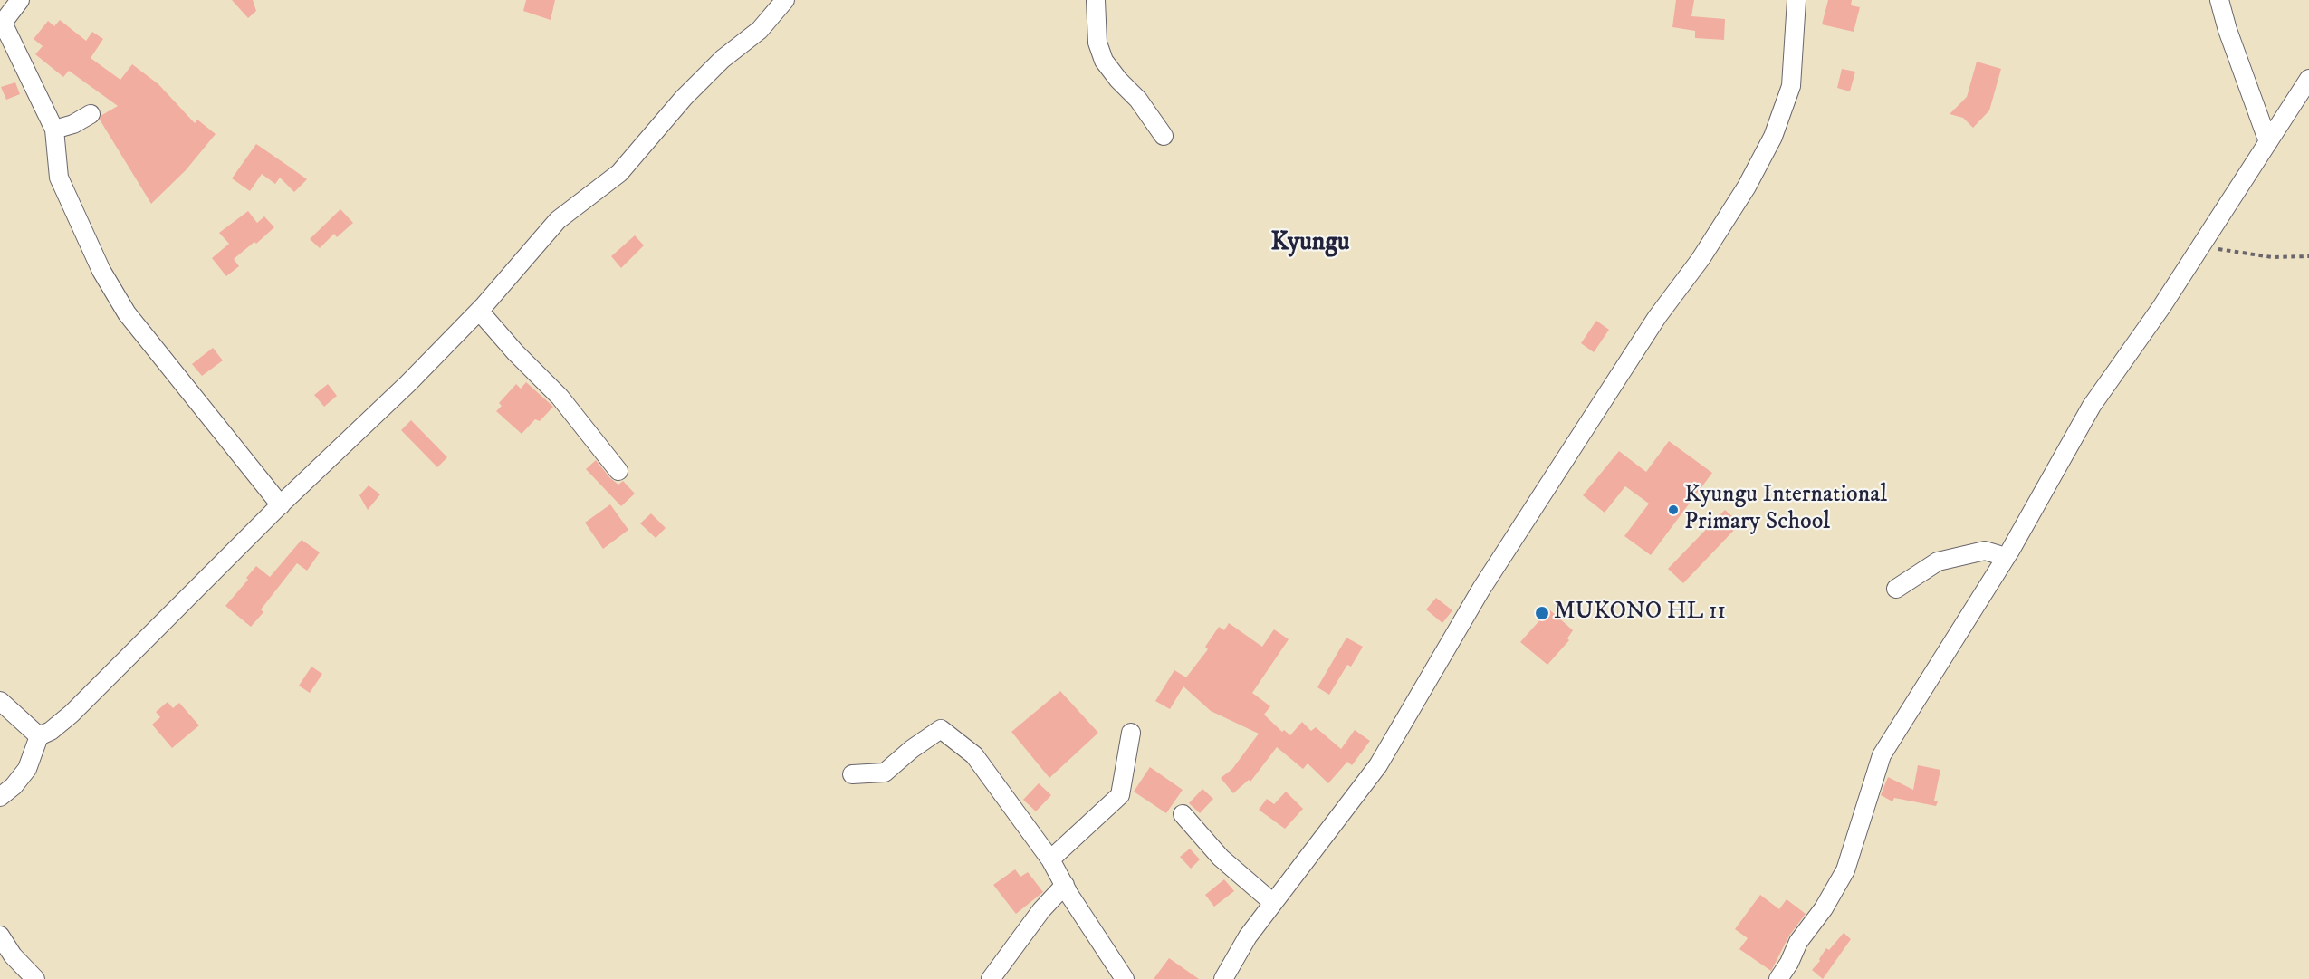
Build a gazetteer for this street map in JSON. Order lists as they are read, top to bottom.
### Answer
{
  "districts": ["Kyungu"],
  "places": ["Kyungu International Primary School", "MUKONO HL 11"]
}
